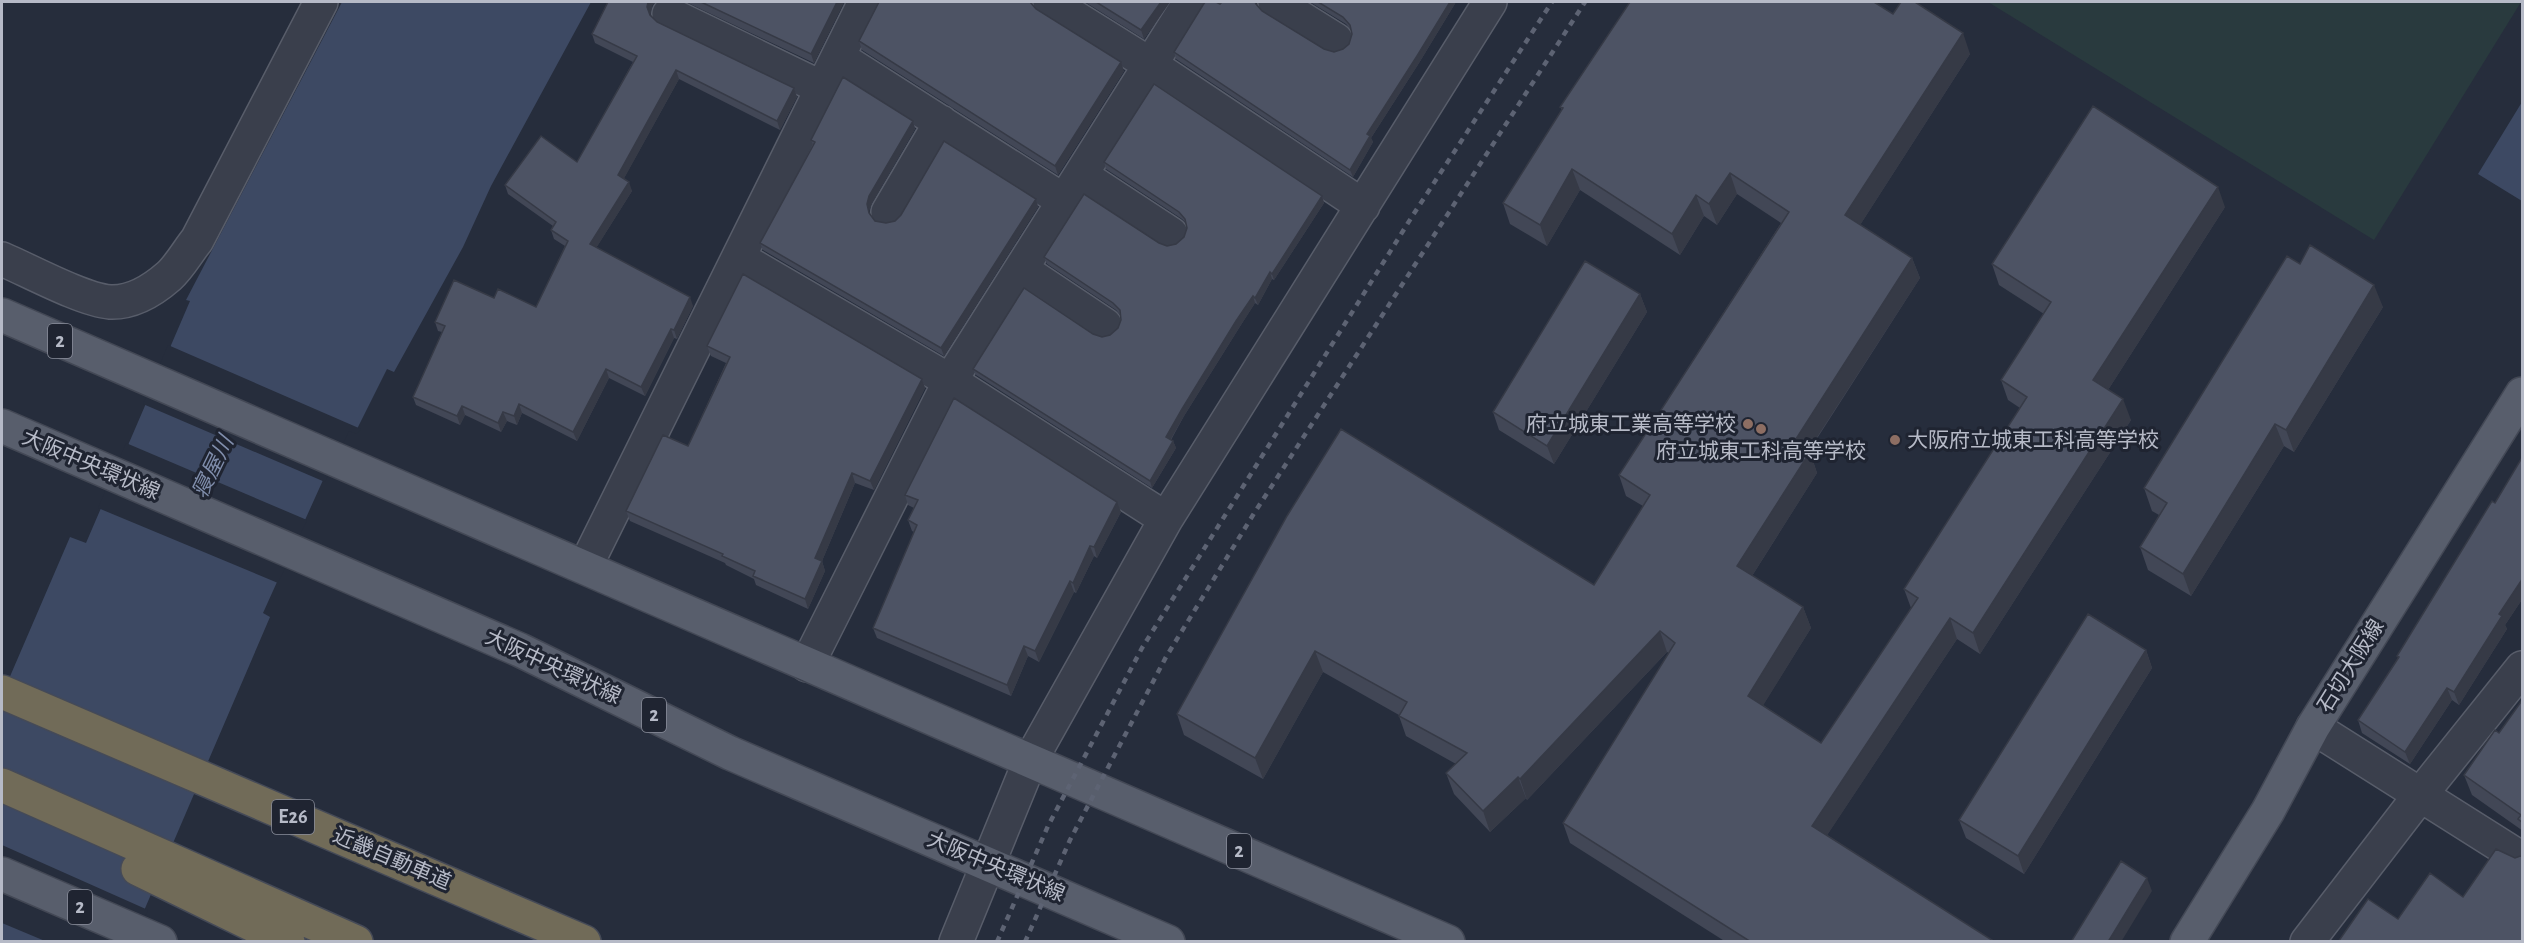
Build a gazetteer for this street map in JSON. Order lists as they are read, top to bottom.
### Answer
{
  "streets": {
    "highway": ["E26", "近畿自動車道"],
    "main road": ["2", "大阪中央環状線", "石切大阪線"]
  },
  "water": ["寝屋川"],
  "places": ["府立城東工業高等学校", "府立城東工科高等学校", "大阪府立城東工科高等学校"]
}
